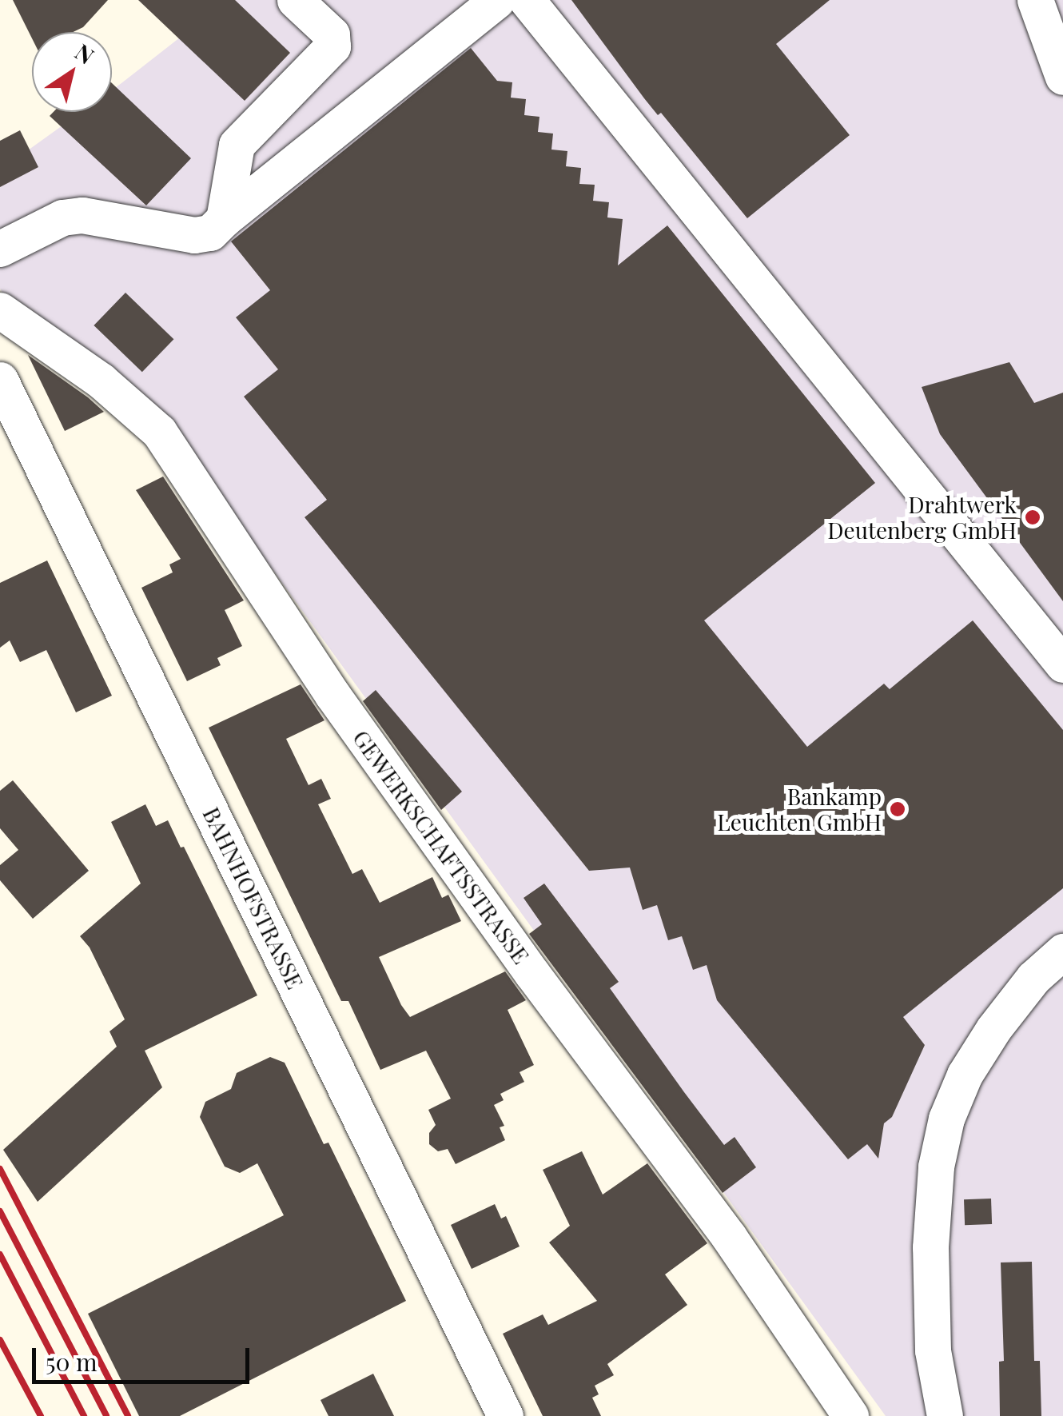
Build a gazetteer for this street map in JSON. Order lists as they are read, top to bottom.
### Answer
{
  "streets": {
    "street": ["GEWERKSCHAFTSSTRASSE", "BAHNHOFSTRASSE"]
  },
  "places": ["Drahtwerk Deutenberg GmbH", "Bankamp Leuchten GmbH"],
  "scale_bar": "50 m",
  "north": "top right"
}
